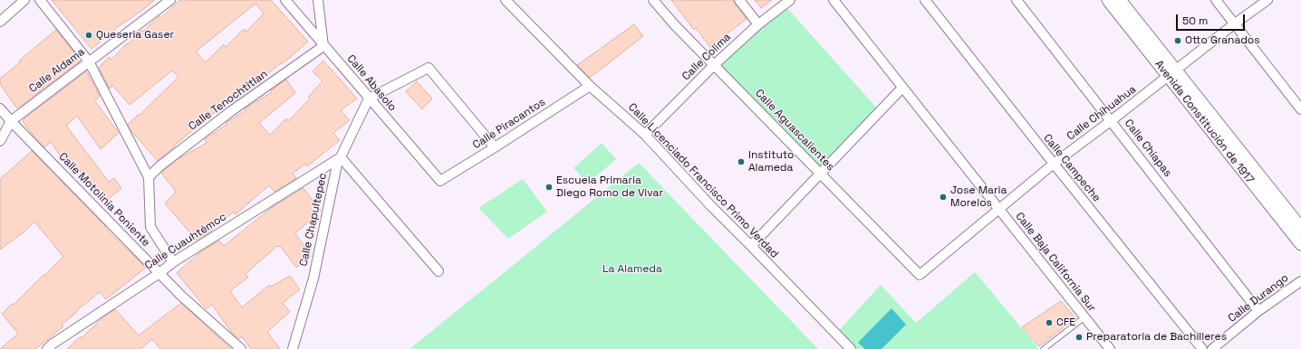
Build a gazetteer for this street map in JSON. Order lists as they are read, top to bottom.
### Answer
{
  "streets": {
    "street": [
      "Calle Colima",
      "Calle Aldama",
      "Calle Abasolo",
      "Calle Tenochtitlan",
      "Calle Chihuahua",
      "Avenida Constitución de 1917",
      "Calle Piracantos",
      "Calle Aguascalientes",
      "Calle Chiapas",
      "Calle Campeche",
      "Calle Licenciado Francisco Primo Verdad",
      "Calle Motolinía Poniente",
      "Calle Chapultepec",
      "Calle Cuauhtémoc",
      "Calle Baja California Sur",
      "Calle Durango"
    ]
  },
  "crossings": [
    ["Calle Colima", "Calle Aguascalientes"],
    ["Calle Colima", "Calle Licenciado Francisco Primo Verdad"],
    ["Calle Aldama", "Calle Motolinía Poniente"],
    ["Calle Abasolo", "Calle Tenochtitlan"],
    ["Calle Abasolo", "Calle Piracantos"],
    ["Calle Abasolo", "Calle Chapultepec"],
    ["Calle Chihuahua", "Avenida Constitución de 1917"],
    ["Calle Chihuahua", "Calle Aguascalientes"],
    ["Calle Chihuahua", "Calle Chiapas"],
    ["Calle Chihuahua", "Calle Campeche"],
    ["Calle Chihuahua", "Calle Baja California Sur"],
    ["Calle Piracantos", "Calle Licenciado Francisco Primo Verdad"],
    ["Calle Chiapas", "Calle Durango"],
    ["Calle Motolinía Poniente", "Calle Cuauhtémoc"],
    ["Calle Chapultepec", "Calle Cuauhtémoc"]
  ],
  "parks": ["La Alameda"],
  "places": [
    "Queseria Gaser",
    "Otto Granados",
    "Instituto Alameda",
    "Escuela Primaria Diego Romo de Vivar",
    "Jose Maria Morelos",
    "CFE",
    "Preparatoria de Bachilleres"
  ],
  "scale_bar": "50 m"
}
